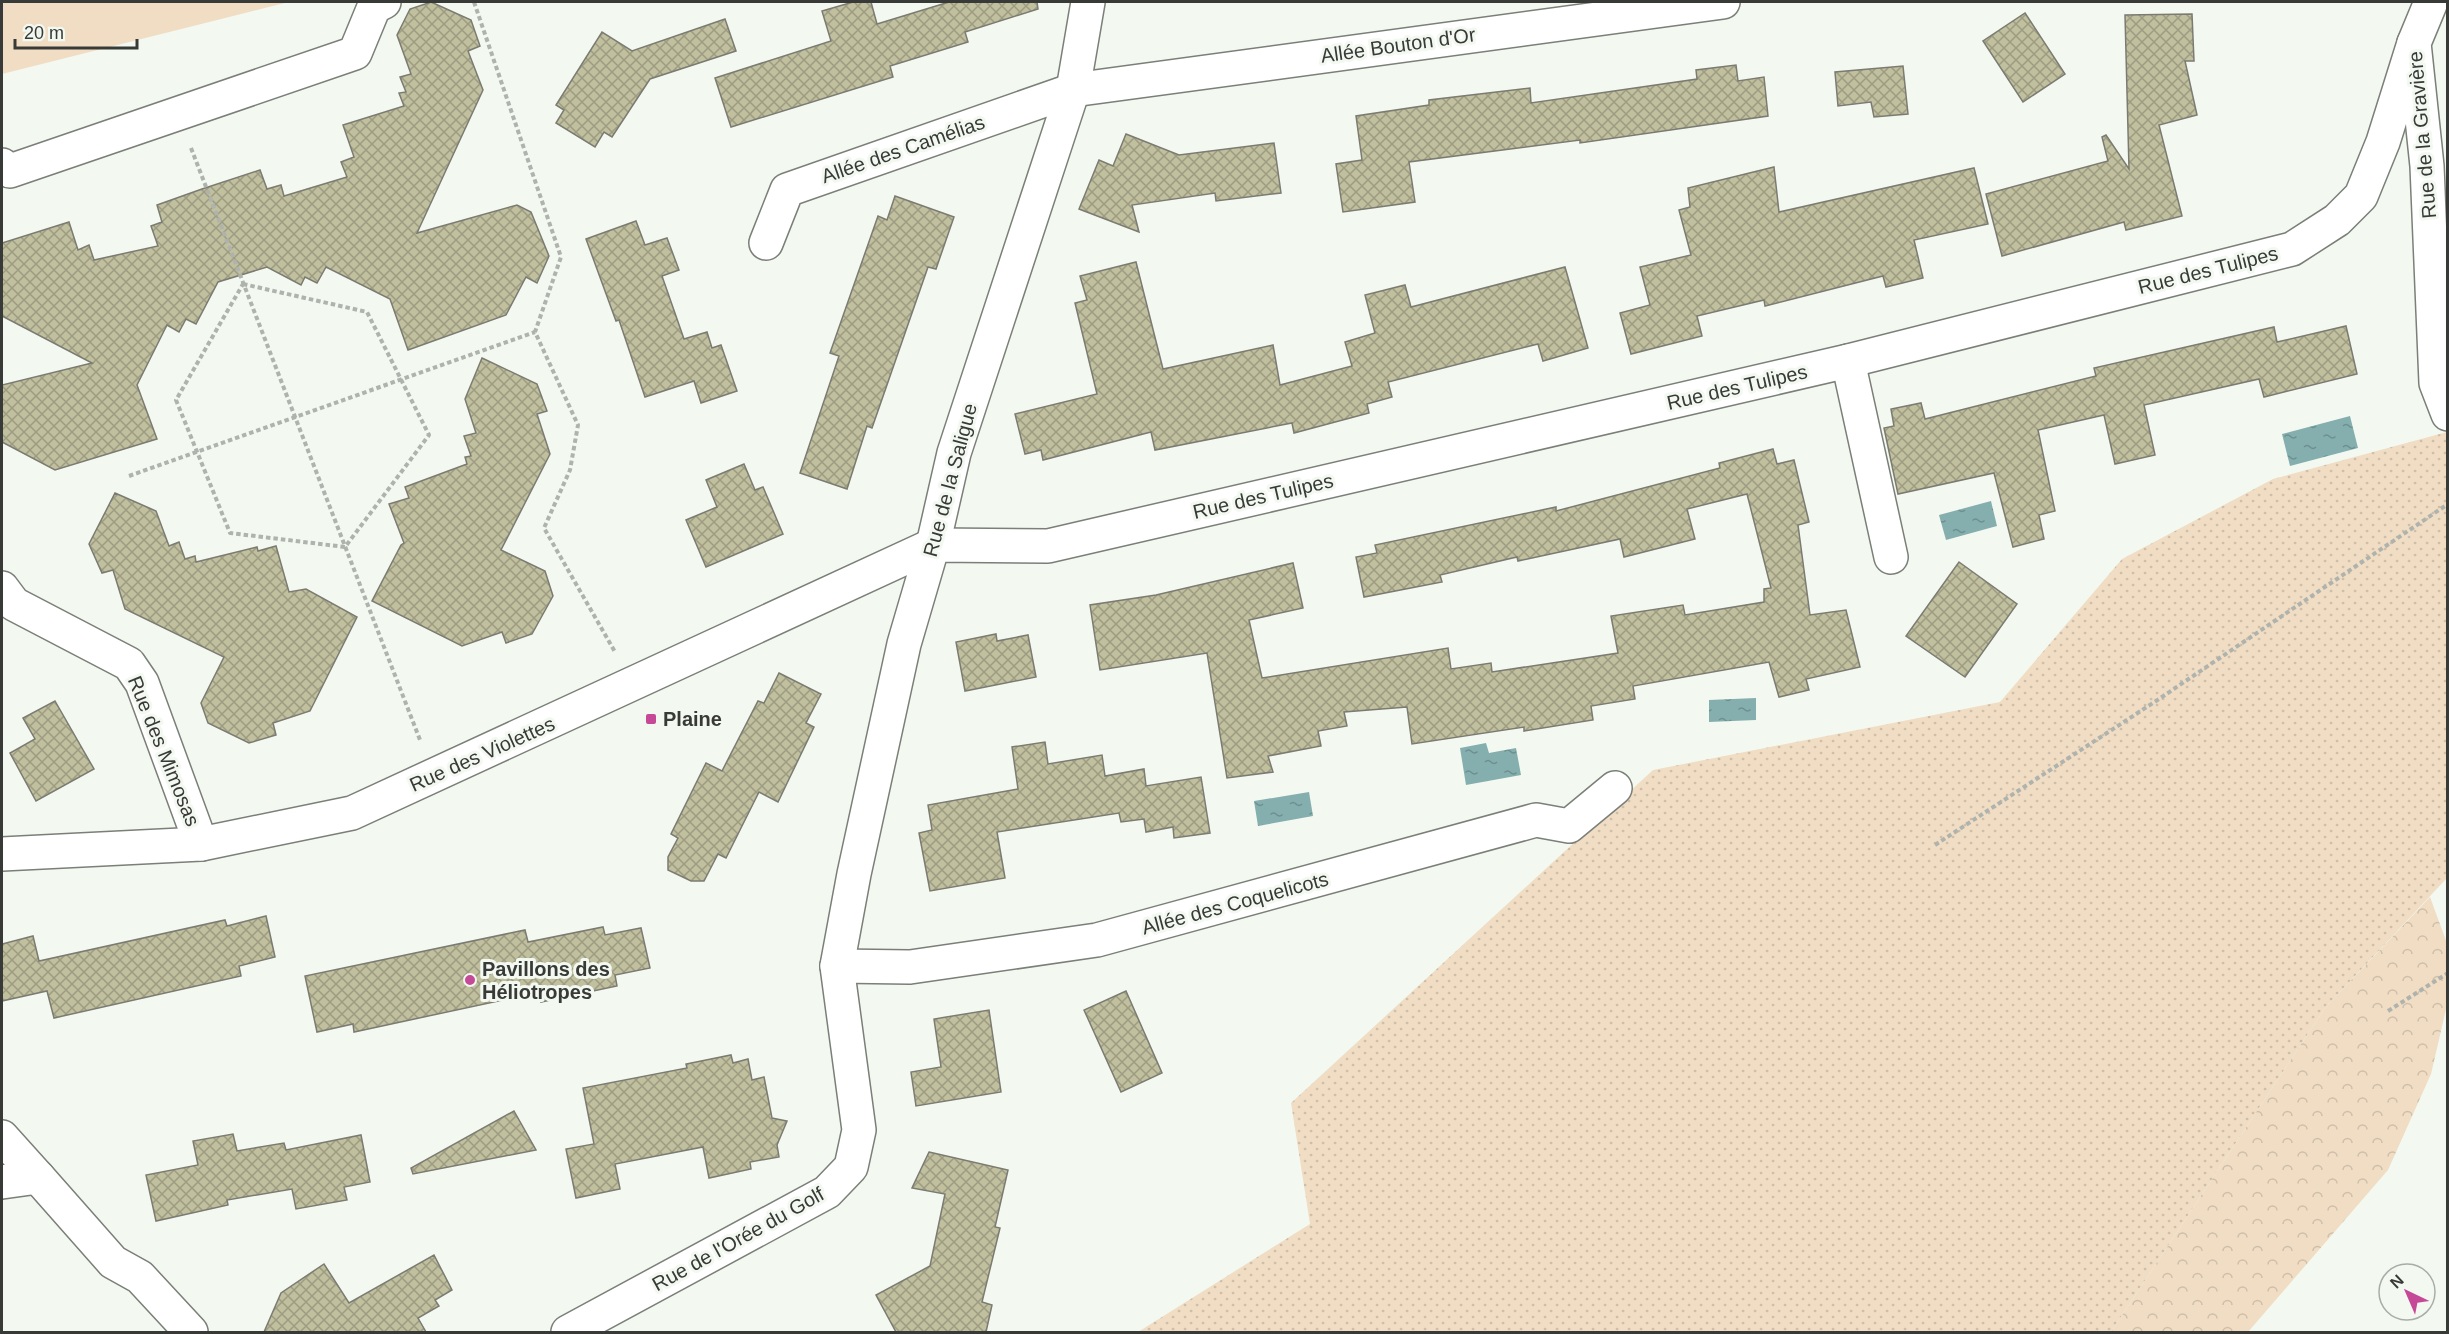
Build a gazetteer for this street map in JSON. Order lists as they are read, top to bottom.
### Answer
{
  "streets": {
    "street": [
      "Allée Bouton d'Or",
      "Rue de la Gravière",
      "Allée des Camélias",
      "Rue des Tulipes",
      "Rue de la Saligue",
      "Rue des Mimosas",
      "Rue des Violettes",
      "Allée des Coquelicots",
      "Rue de l'Orée du Golf"
    ]
  },
  "crossings": [
    ["Allée Bouton d'Or", "Allée des Camélias"],
    ["Allée Bouton d'Or", "Rue de la Saligue"],
    ["Rue de la Gravière", "Rue des Tulipes"],
    ["Allée des Camélias", "Rue de la Saligue"],
    ["Rue des Tulipes", "Rue de la Saligue"],
    ["Rue des Tulipes", "Rue des Violettes"],
    ["Rue de la Saligue", "Rue des Violettes"],
    ["Rue de la Saligue", "Allée des Coquelicots"],
    ["Rue de la Saligue", "Rue de l'Orée du Golf"],
    ["Rue des Mimosas", "Rue des Violettes"],
    ["Allée des Coquelicots", "Rue de l'Orée du Golf"]
  ],
  "places": {
    "transit": ["Plaine"],
    "other": ["Pavillons des Héliotropes"]
  },
  "scale_bar": "20 m",
  "north": "top left"
}
